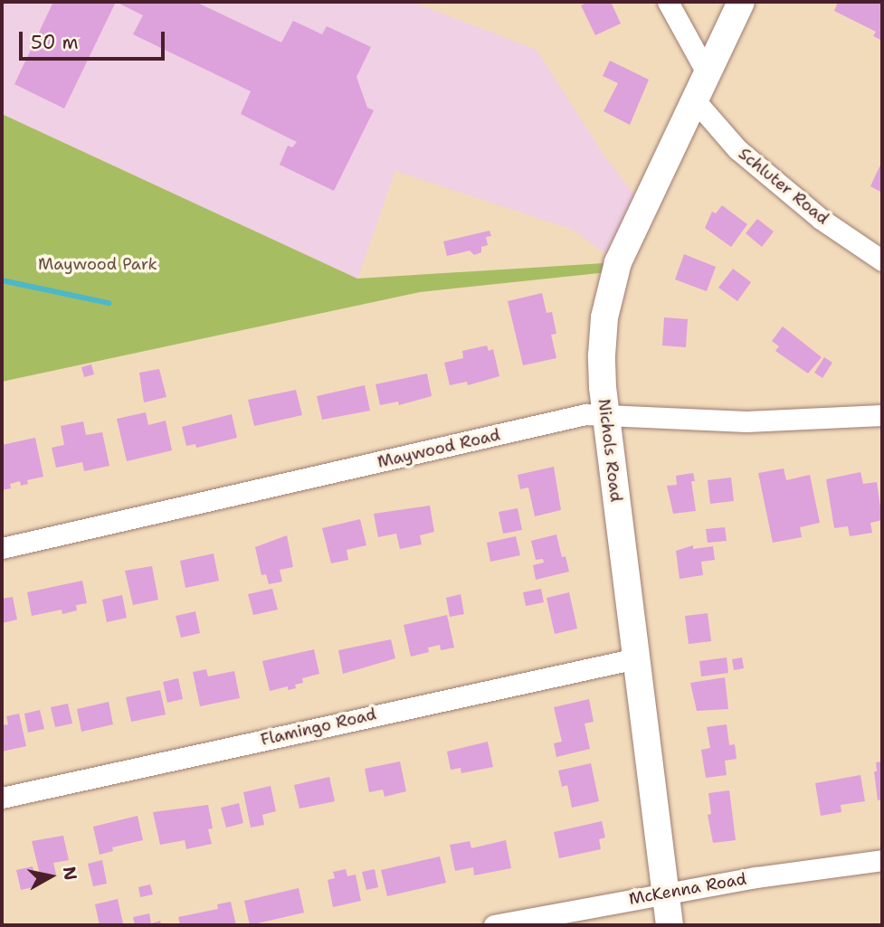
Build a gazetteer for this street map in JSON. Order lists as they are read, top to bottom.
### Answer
{
  "streets": {
    "street": [
      "Schluter Road",
      "Maywood Road",
      "Nichols Road",
      "Flamingo Road",
      "McKenna Road"
    ]
  },
  "crossings": [
    ["Schluter Road", "Nichols Road"],
    ["Maywood Road", "Nichols Road"],
    ["Nichols Road", "Flamingo Road"],
    ["Nichols Road", "McKenna Road"]
  ],
  "parks": ["Maywood Park"],
  "scale_bar": "50 m",
  "north": "right"
}
